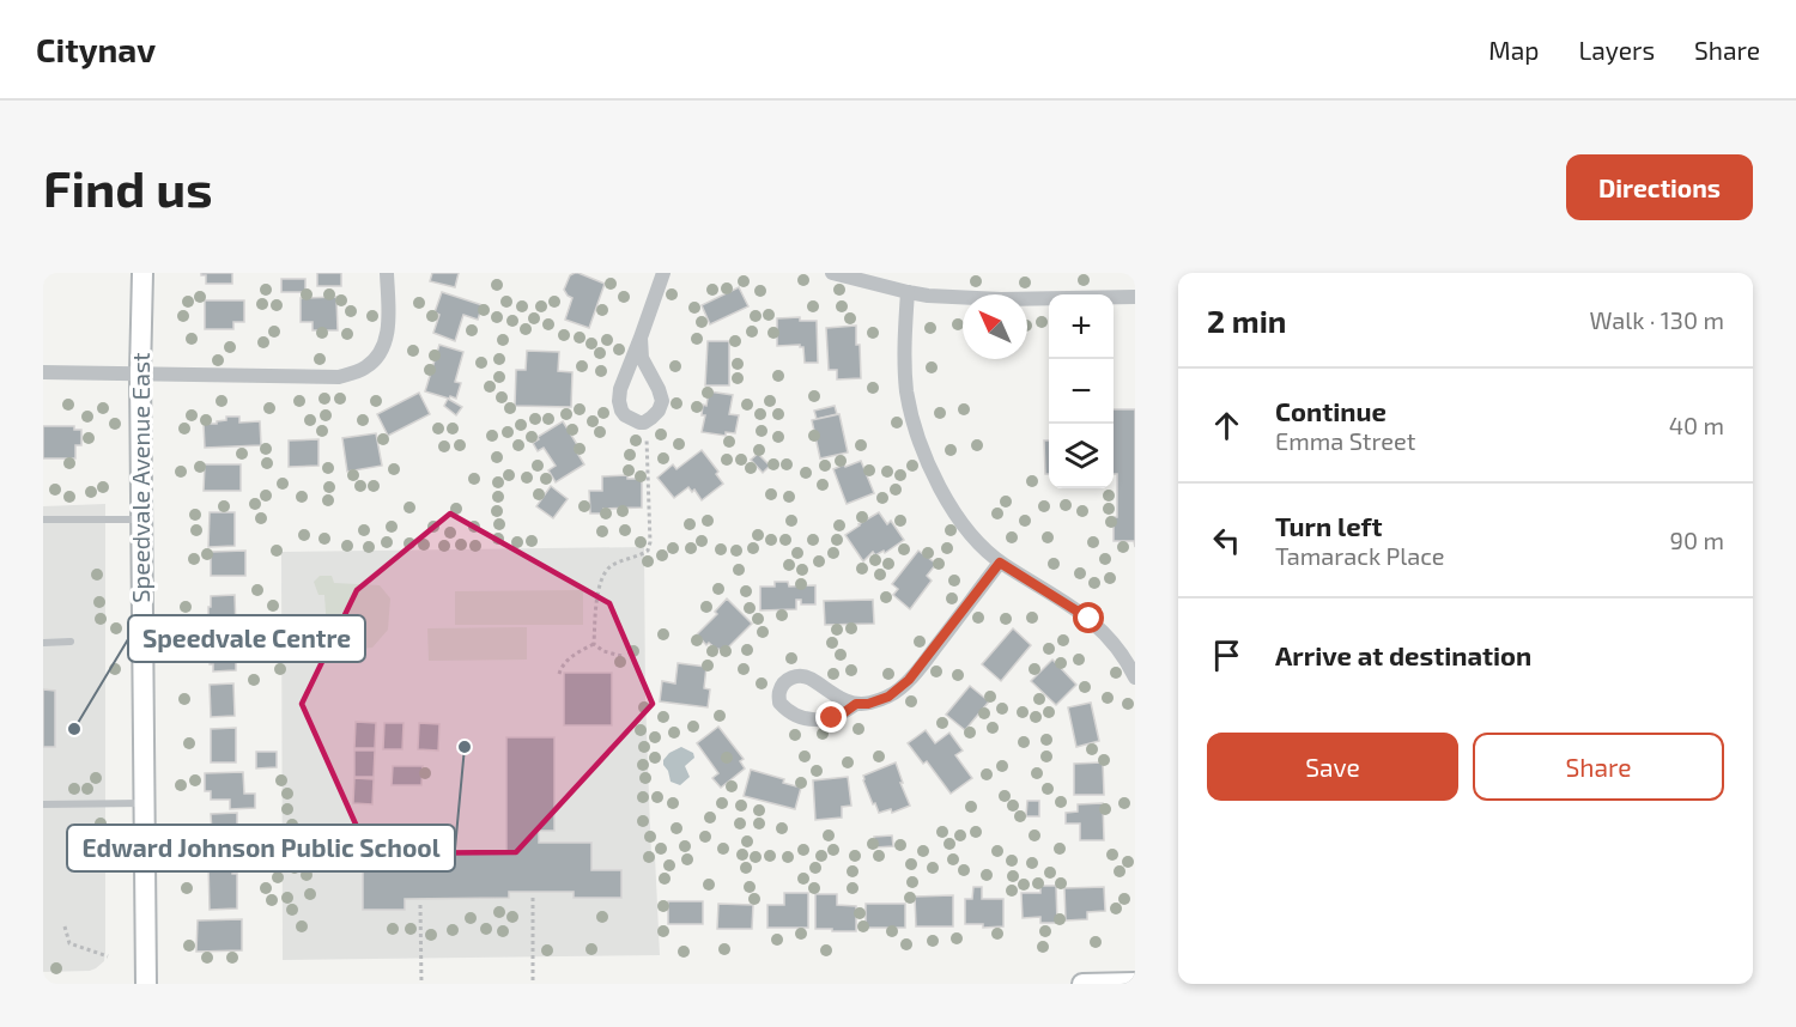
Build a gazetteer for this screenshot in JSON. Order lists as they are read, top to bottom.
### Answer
{
  "streets": {
    "main road": ["Speedvale Avenue East"]
  },
  "places": ["Speedvale Centre", "Edward Johnson Public School"],
  "north": "top left",
  "page": {
    "header": "Citynav",
    "nav": ["Map", "Layers", "Share"],
    "buttons": [
      "Directions",
      ["Save", "Share"]
    ],
    "title": "Find us",
    "heading": ["2 min", "Walk · 130 m"],
    "map_buttons": ["+", "−"],
    "list": [
      ["Continue", "Emma Street", "40 m"],
      ["Turn left", "Tamarack Place", "90 m"],
      "Arrive at destination"
    ]
  }
}
